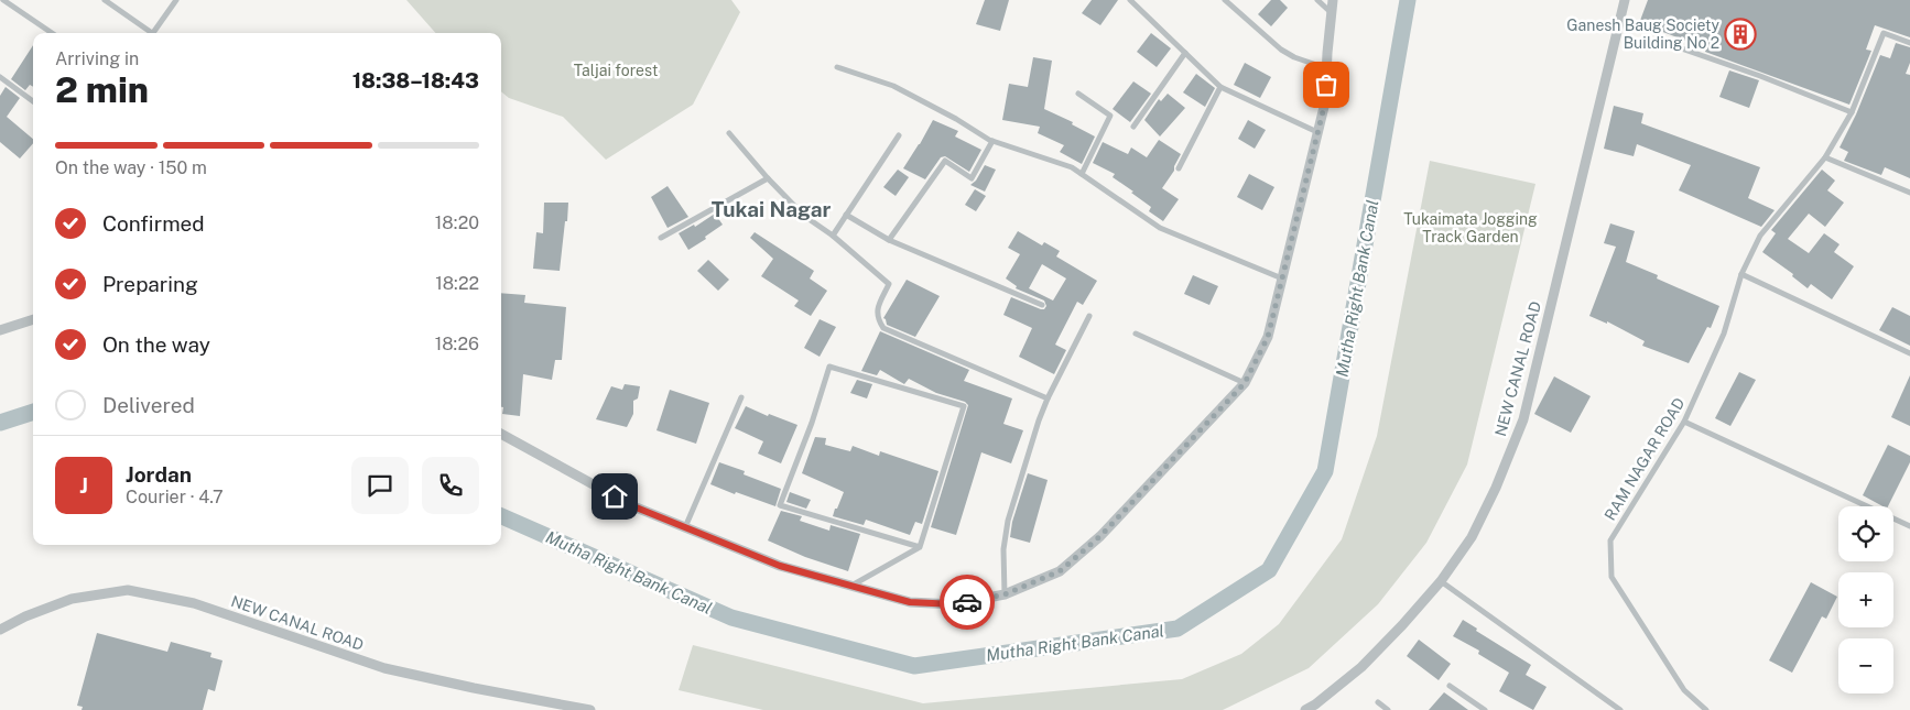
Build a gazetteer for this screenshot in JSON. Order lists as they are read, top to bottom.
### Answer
{
  "streets": {
    "street": ["NEW CANAL ROAD", "RAM NAGAR ROAD"]
  },
  "districts": ["Tukai Nagar"],
  "water": ["Mutha Right Bank Canal"],
  "parks": ["Taljai forest", "Tukaimata Jogging Track Garden"],
  "places": {
    "building": ["Ganesh Baug Society Building No 2"]
  },
  "page": {
    "heading": ["2 min", "Arriving in", "18:38–18:43"],
    "panel": ["Jordan", "Courier · 4.7"],
    "bar": "On the way · 150 m",
    "list": [
      ["Confirmed", "18:20"],
      ["Preparing", "18:22"],
      ["On the way", "18:26"],
      "Delivered"
    ],
    "round": "J",
    "map_buttons": ["+", "−"]
  }
}
